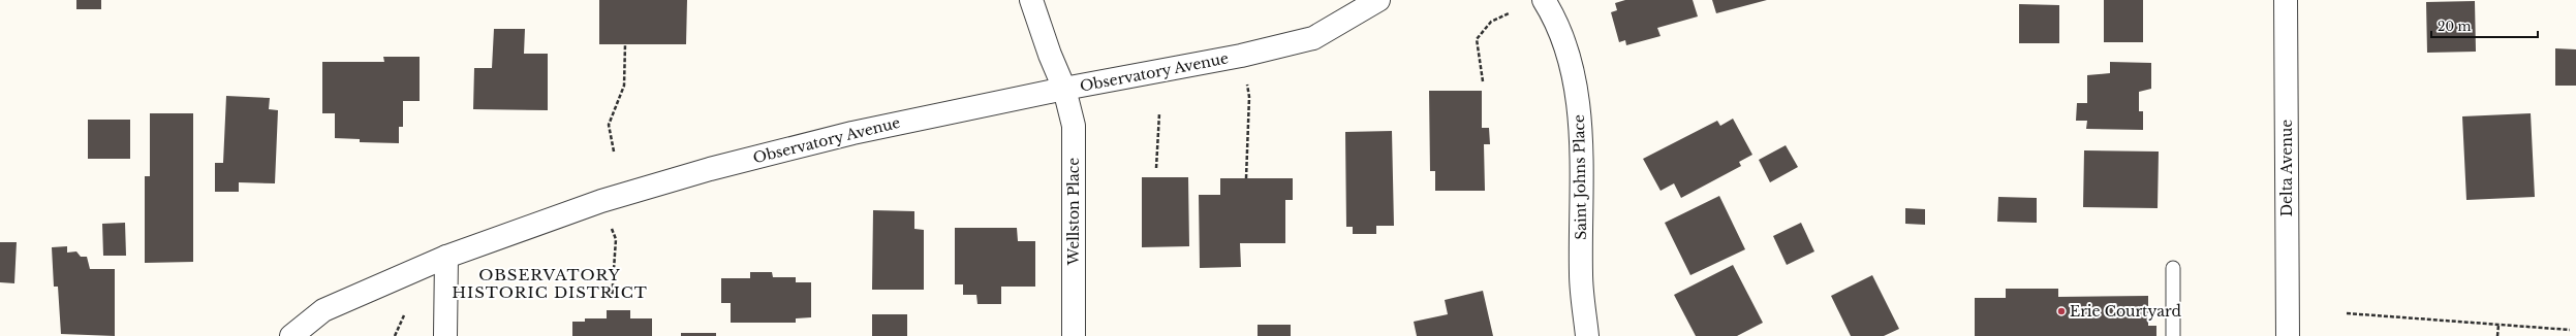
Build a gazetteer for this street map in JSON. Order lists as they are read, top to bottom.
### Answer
{
  "streets": {
    "street": [
      "Observatory Avenue",
      "Delta Avenue",
      "Saint Johns Place",
      "Wellston Place"
    ]
  },
  "crossings": [
    ["Observatory Avenue", "Wellston Place"]
  ],
  "districts": ["OBSERVATORY HISTORIC DISTRICT"],
  "places": ["Erie Courtyard"],
  "scale_bar": "20 m"
}
